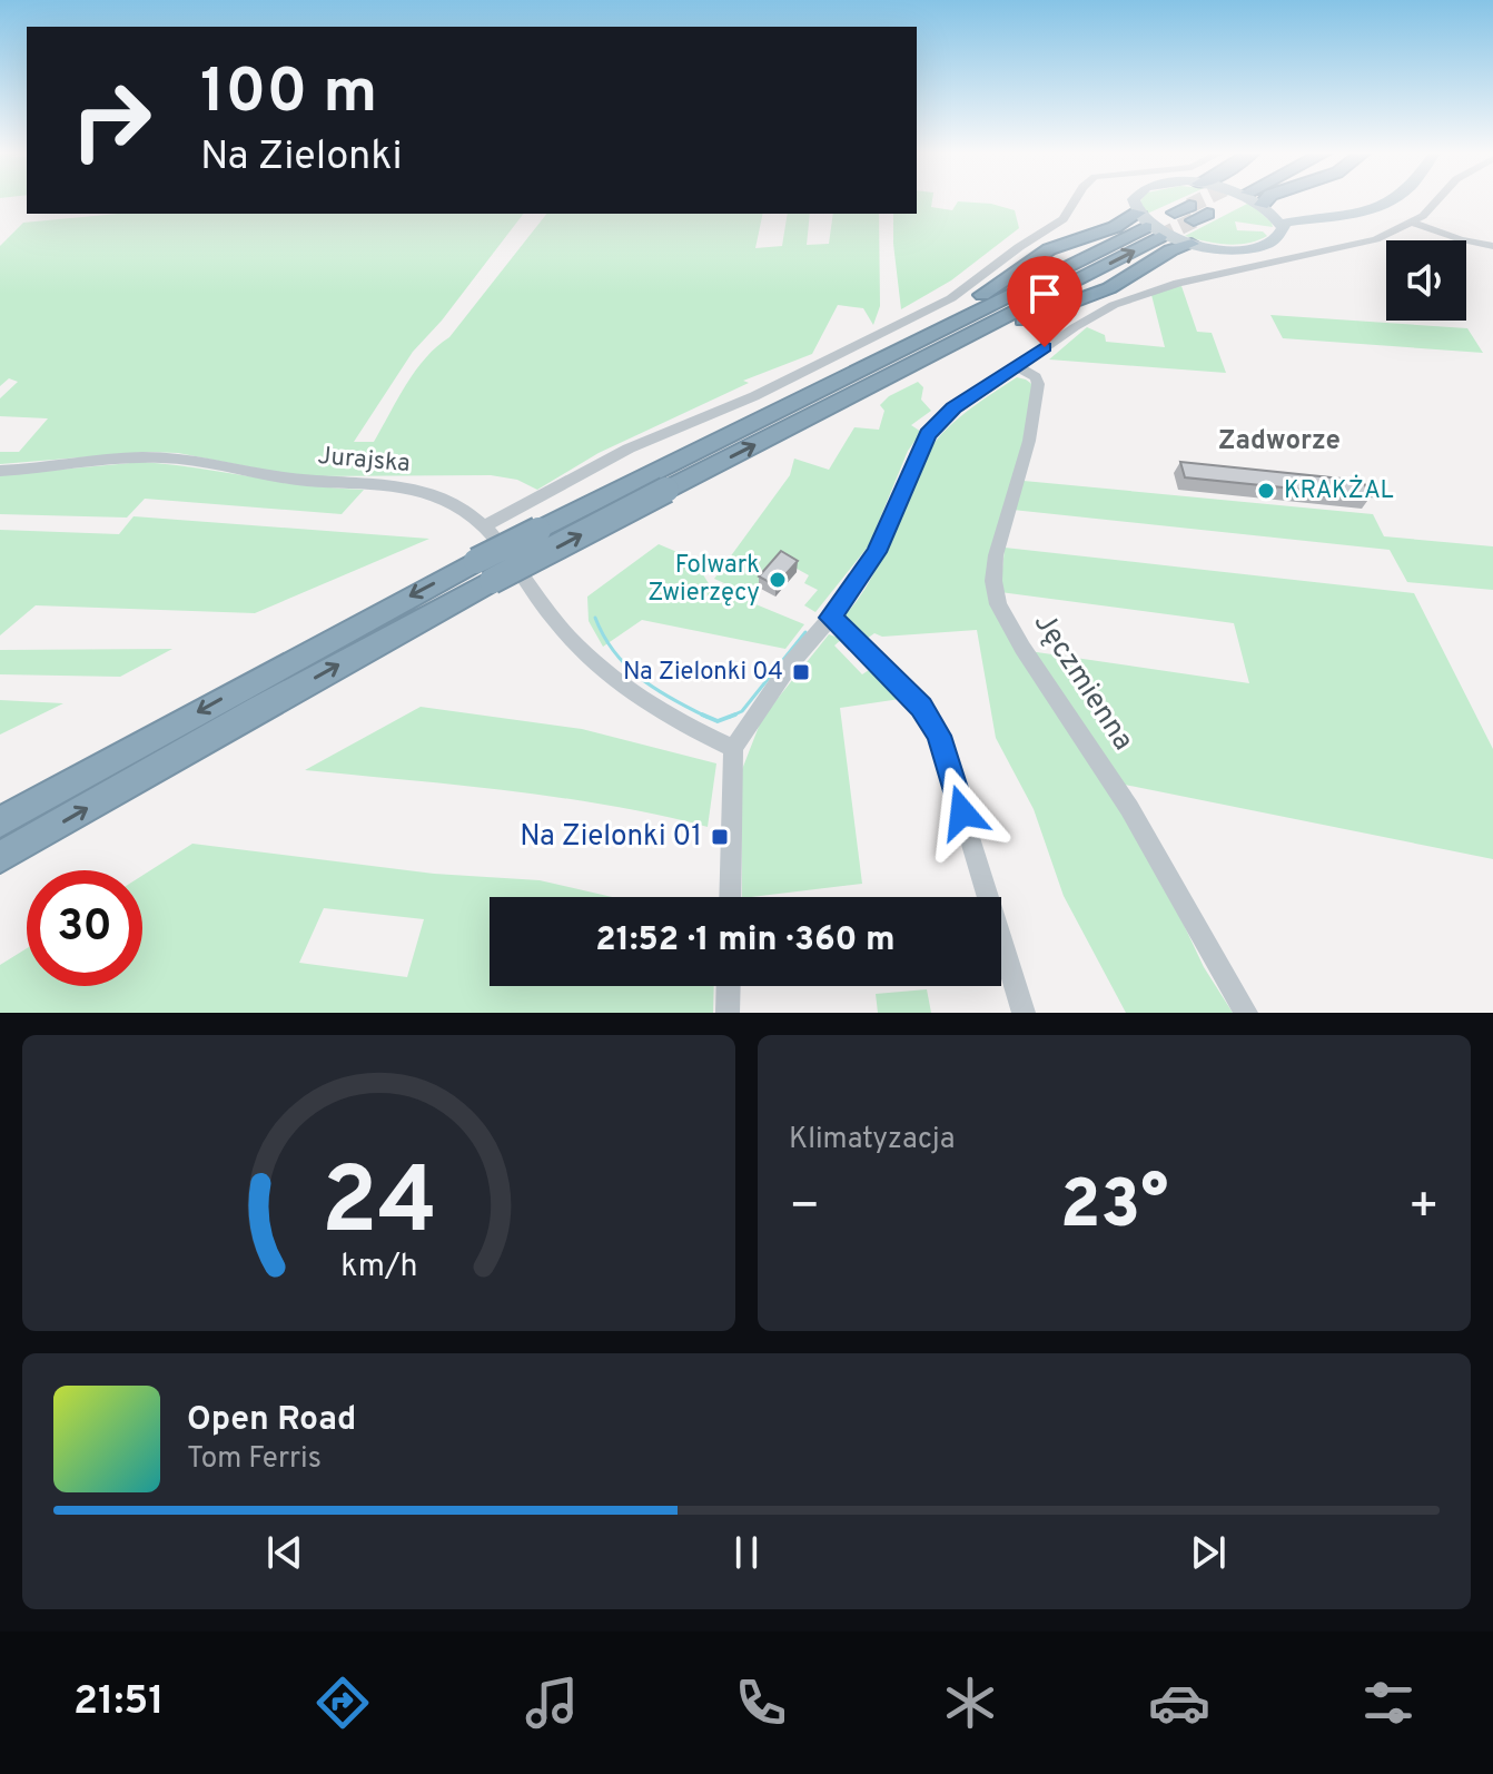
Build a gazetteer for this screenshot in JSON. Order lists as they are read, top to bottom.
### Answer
{
  "streets": {
    "street": ["Jurajska", "Jęczmienna"]
  },
  "districts": ["Zadworze"],
  "places": {
    "other": ["KRAKŻAL", "Folwark Zwierzęcy"],
    "transit": ["Na Zielonki 04", "Na Zielonki 01"]
  },
  "page": {
    "turn": ["100 m", "Na Zielonki"],
    "limit": "30",
    "trip": "21:52 · 1 min · 360 m",
    "tile": "Klimatyzacja",
    "heat": ["−", "23°", "+"],
    "song": ["Open Road", "Tom Ferris"],
    "tabs": "21:51",
    "gauge": ["24", "km/h"]
  }
}
